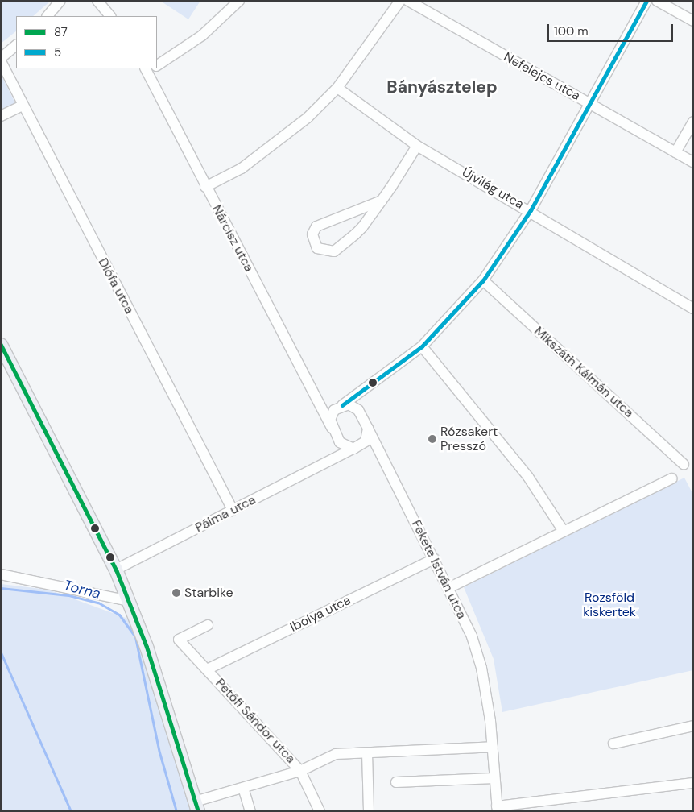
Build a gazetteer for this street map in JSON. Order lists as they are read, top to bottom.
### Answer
{
  "streets": {
    "street": [
      "Nefelejcs utca",
      "Újvilág utca",
      "Nárcisz utca",
      "Diófa utca",
      "Mikszáth Kálmán utca",
      "Pálma utca",
      "Fekete István utca",
      "Ibolya utca",
      "Petőfi Sándor utca"
    ]
  },
  "crossings": [
    ["Nárcisz utca", "Pálma utca"],
    ["Nárcisz utca", "Fekete István utca"],
    ["Diófa utca", "Pálma utca"],
    ["Pálma utca", "Fekete István utca"],
    ["Fekete István utca", "Ibolya utca"],
    ["Ibolya utca", "Petőfi Sándor utca"]
  ],
  "districts": ["Bányásztelep"],
  "water": ["Torna"],
  "parks": ["Rozsföld kiskertek"],
  "places": ["Rózsakert Presszó", "Starbike"],
  "lines": ["transit line 5", "transit line 87"],
  "legend": ["87", "5"],
  "scale_bar": "100 m"
}
